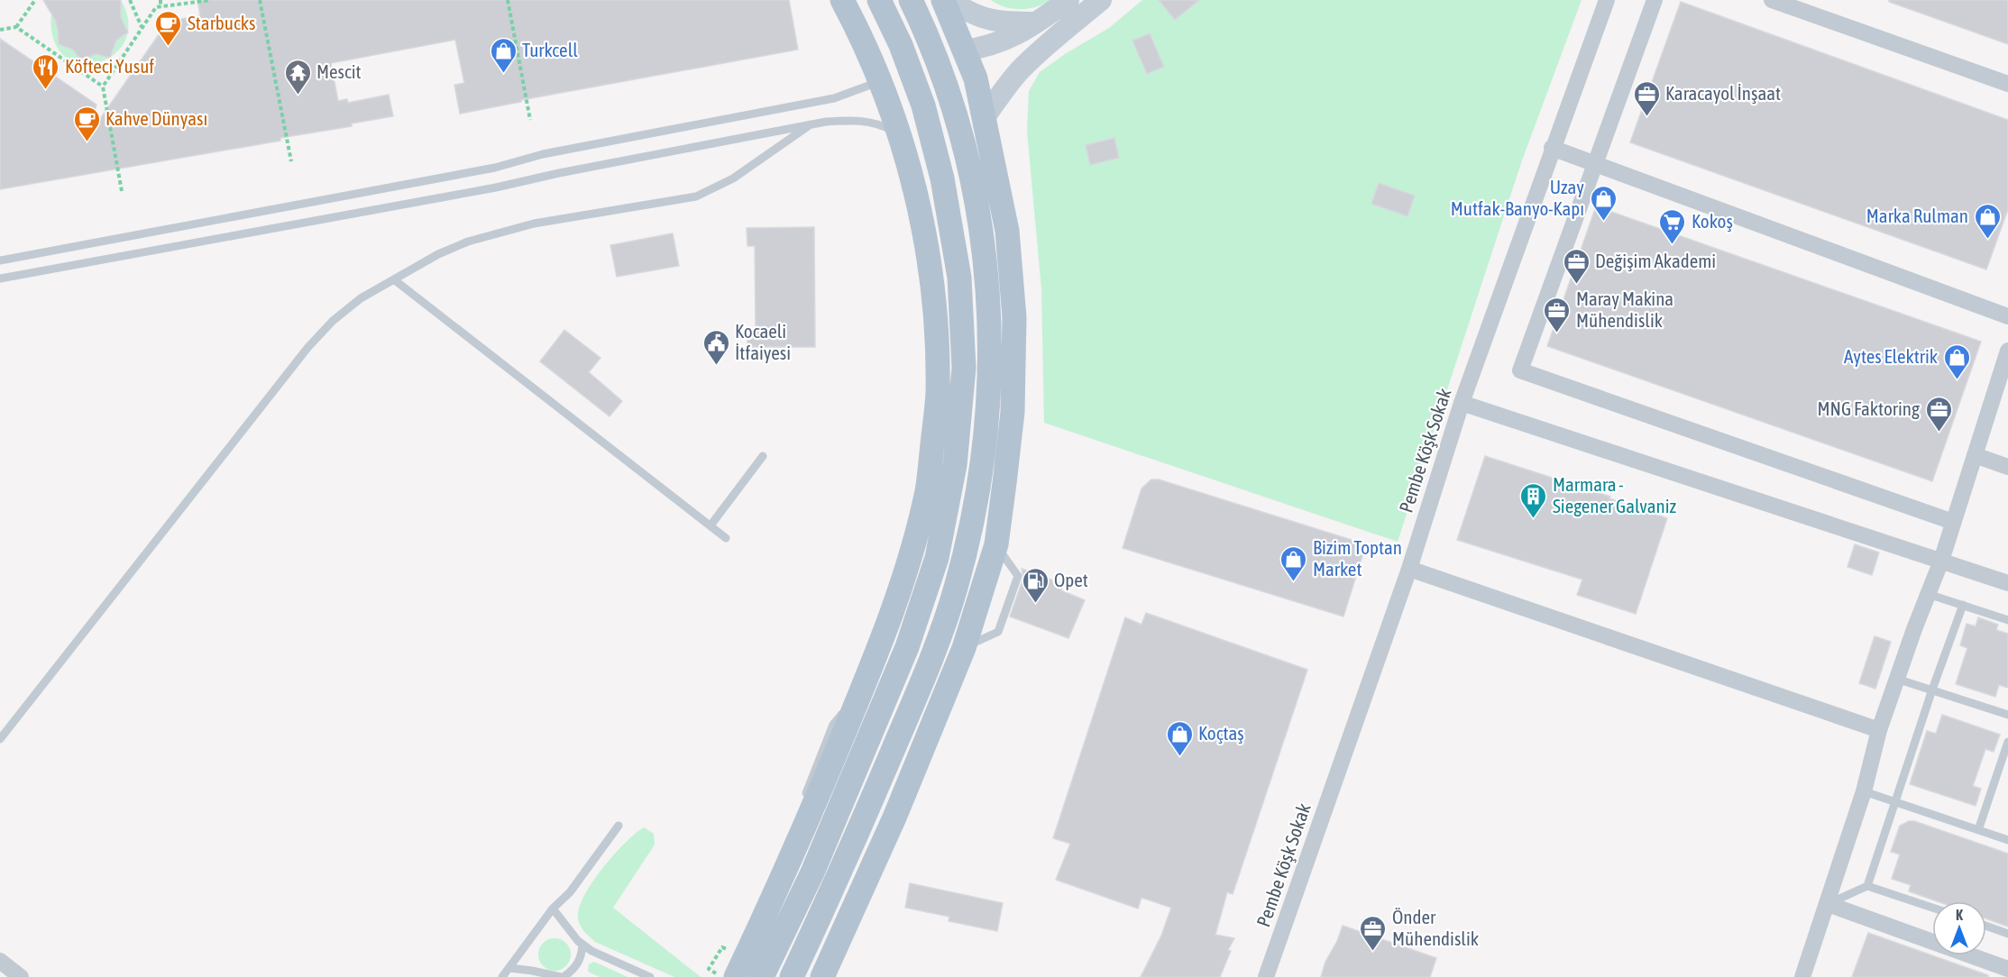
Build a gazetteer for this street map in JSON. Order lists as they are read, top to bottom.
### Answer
{
  "streets": {
    "street": ["Pembe Köşk Sokak"]
  },
  "places": {
    "cafe": ["Starbucks", "Kahve Dünyası"],
    "shop": [
      "Turkcell",
      "Uzay Mutfak-Banyo-Kapı",
      "Marka Rulman",
      "Aytes Elektrik",
      "Bizim Toptan Market",
      "Koçtaş"
    ],
    "restaurant": ["Köfteci Yusuf"],
    "temple": ["Mescit"],
    "office": [
      "Karacayol İnşaat",
      "Değişim Akademi",
      "Maray Makina Mühendislik",
      "MNG Faktoring",
      "Önder Mühendislik"
    ],
    "supermarket": ["Kokoş"],
    "public building": ["Kocaeli İtfaiyesi"],
    "building": ["Marmara - Siegener Galvaniz"],
    "fuel station": ["Opet"]
  },
  "north": "top"
}
